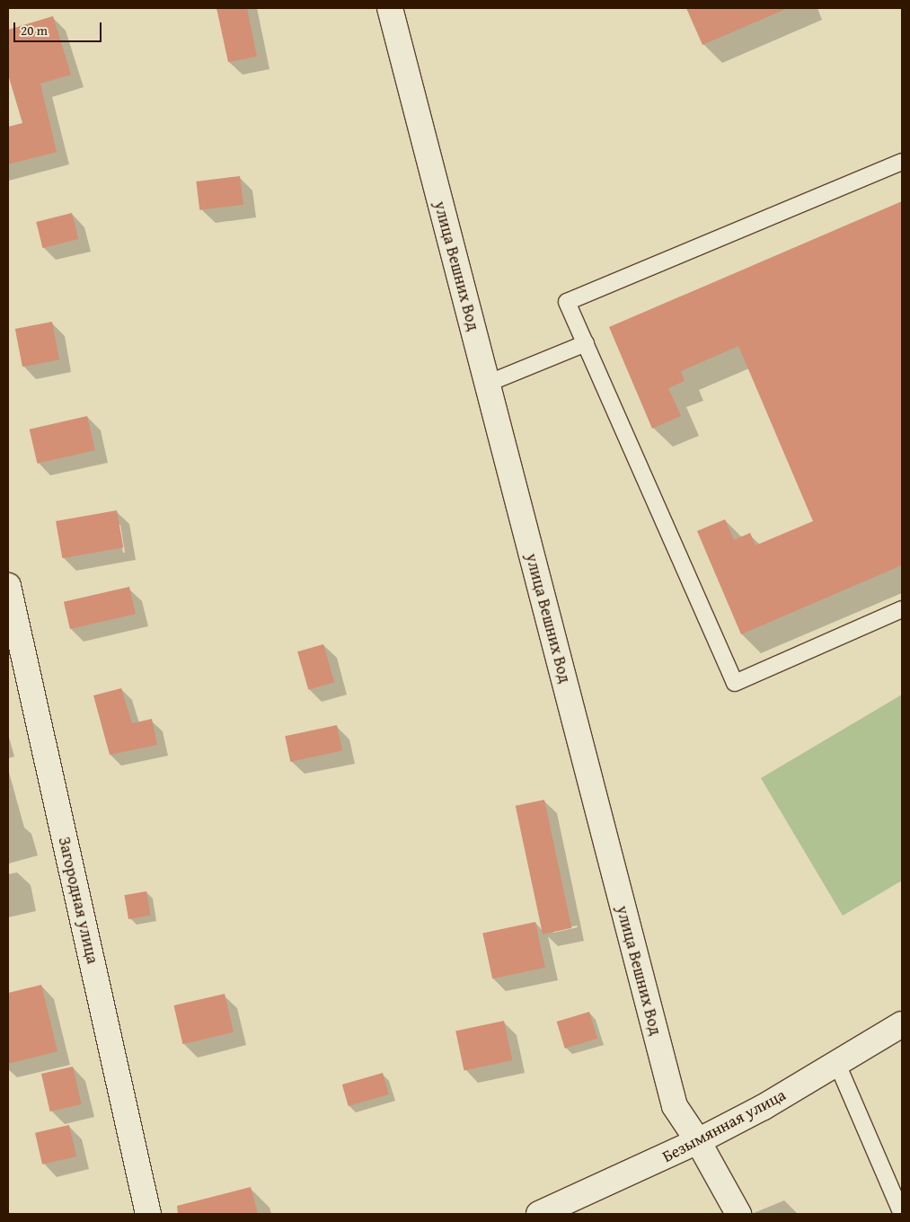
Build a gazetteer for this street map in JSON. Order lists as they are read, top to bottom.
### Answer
{
  "streets": {
    "street": ["улица Вешних Вод", "Загородная улица", "Безымянная улица"]
  },
  "crossings": [
    ["улица Вешних Вод", "Безымянная улица"]
  ],
  "scale_bar": "20 m"
}
